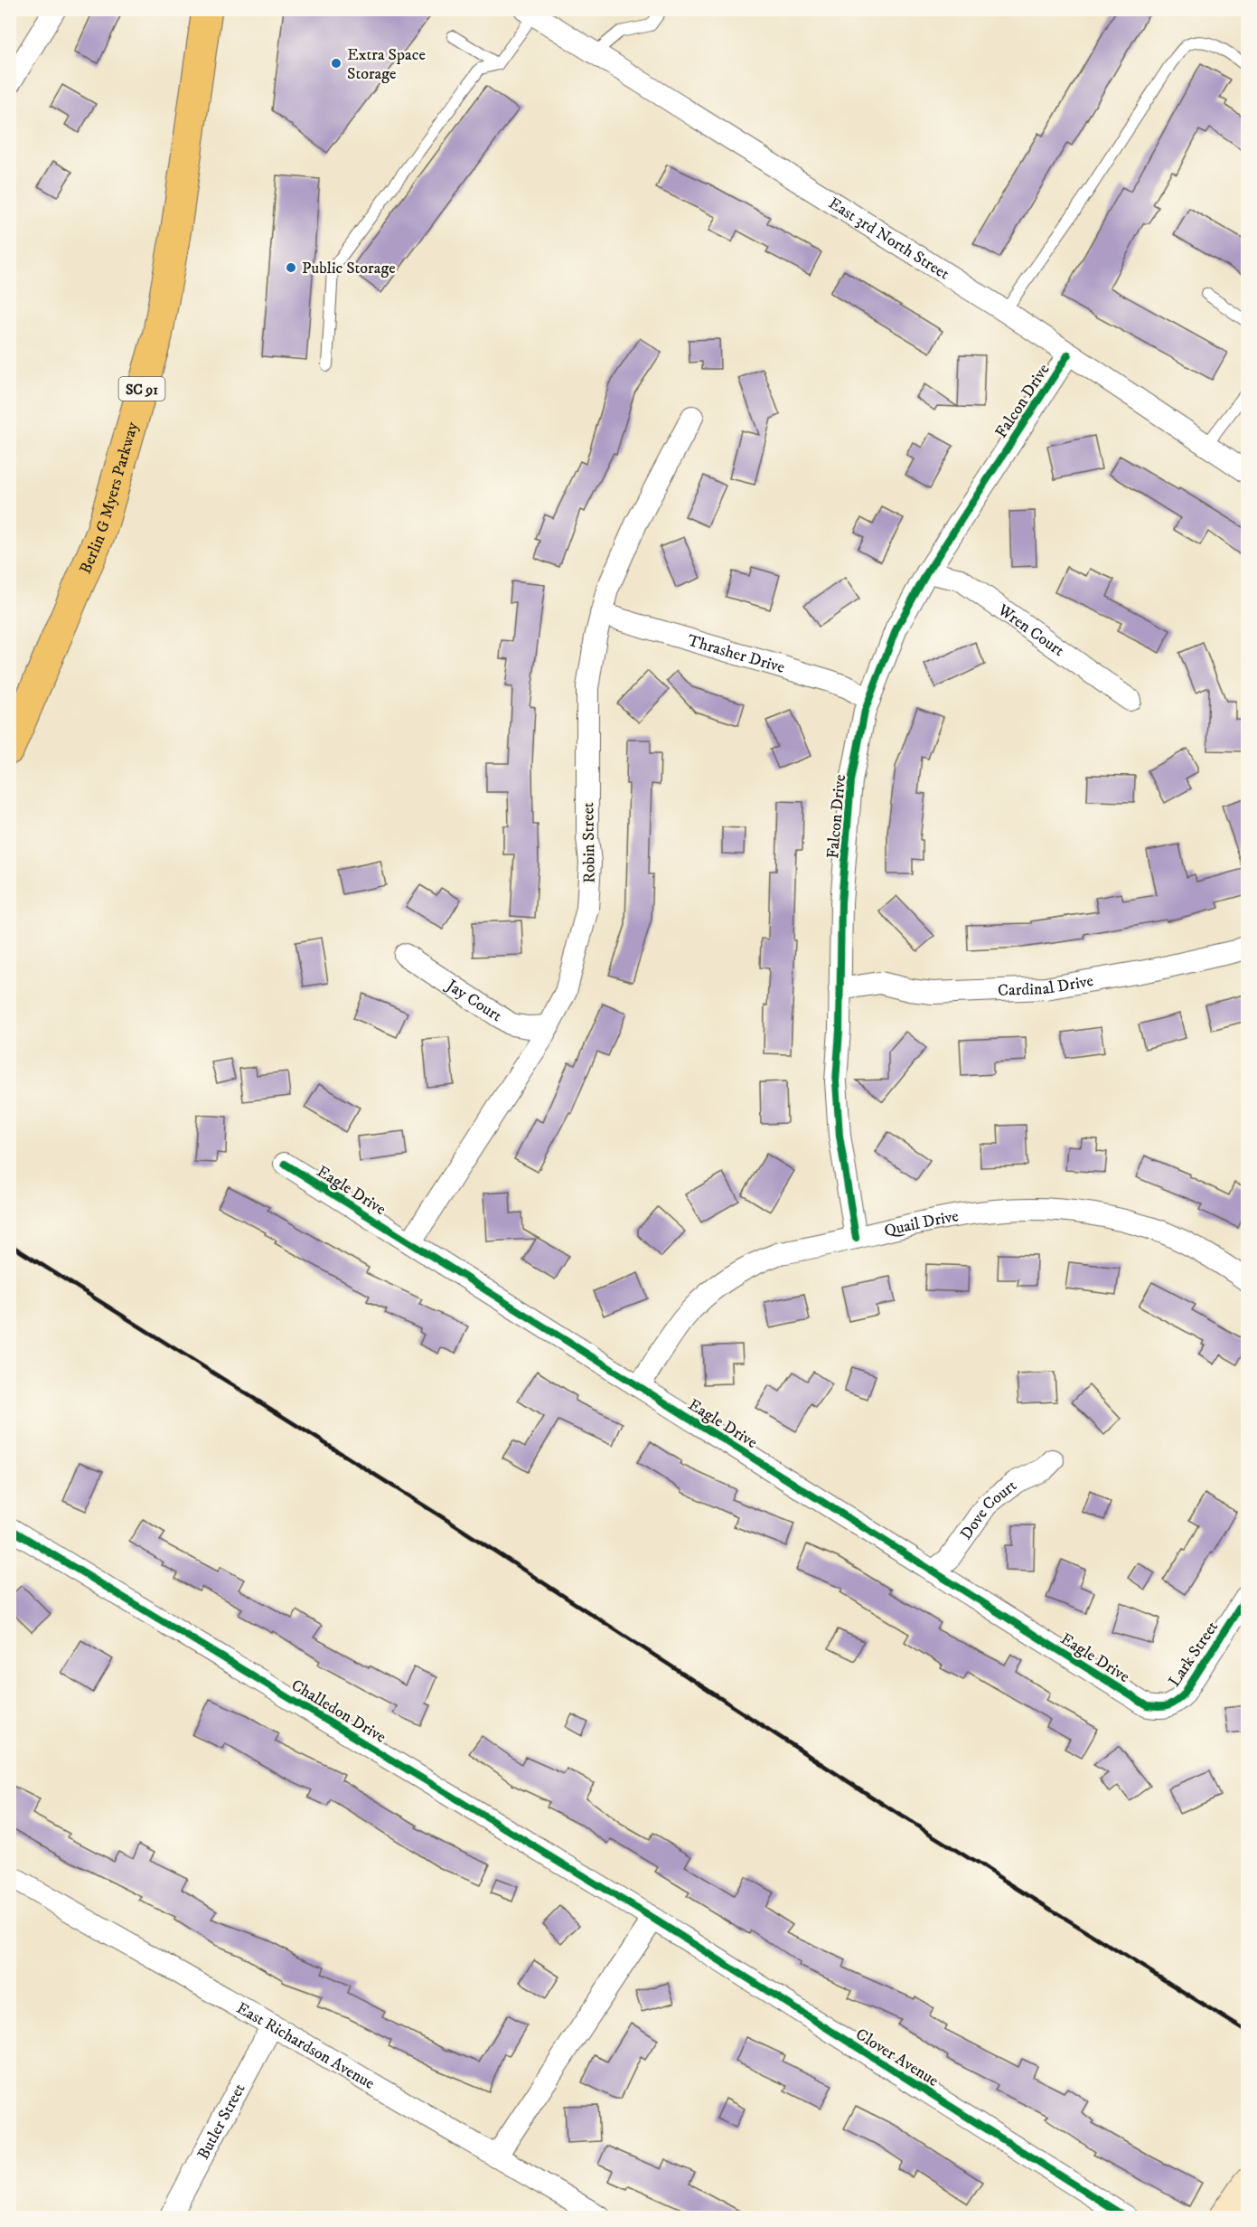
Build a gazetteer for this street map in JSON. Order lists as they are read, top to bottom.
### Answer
{
  "streets": {
    "main road": ["SC 91", "Berlin G Myers Parkway"],
    "street": [
      "East 3rd North Street",
      "Falcon Drive",
      "Wren Court",
      "Thrasher Drive",
      "Robin Street",
      "Cardinal Drive",
      "Jay Court",
      "Eagle Drive",
      "Quail Drive",
      "Dove Court",
      "Lark Street",
      "Challedon Drive",
      "East Richardson Avenue",
      "Clover Avenue",
      "Butler Street"
    ]
  },
  "crossings": [
    ["East 3rd North Street", "Falcon Drive"],
    ["Falcon Drive", "Wren Court"],
    ["Falcon Drive", "Thrasher Drive"],
    ["Falcon Drive", "Cardinal Drive"],
    ["Falcon Drive", "Quail Drive"],
    ["Thrasher Drive", "Robin Street"],
    ["Robin Street", "Jay Court"],
    ["Robin Street", "Eagle Drive"],
    ["Eagle Drive", "Quail Drive"],
    ["Eagle Drive", "Dove Court"],
    ["Eagle Drive", "Lark Street"],
    ["Challedon Drive", "Clover Avenue"],
    ["East Richardson Avenue", "Butler Street"]
  ],
  "places": ["Extra Space Storage", "Public Storage"]
}
